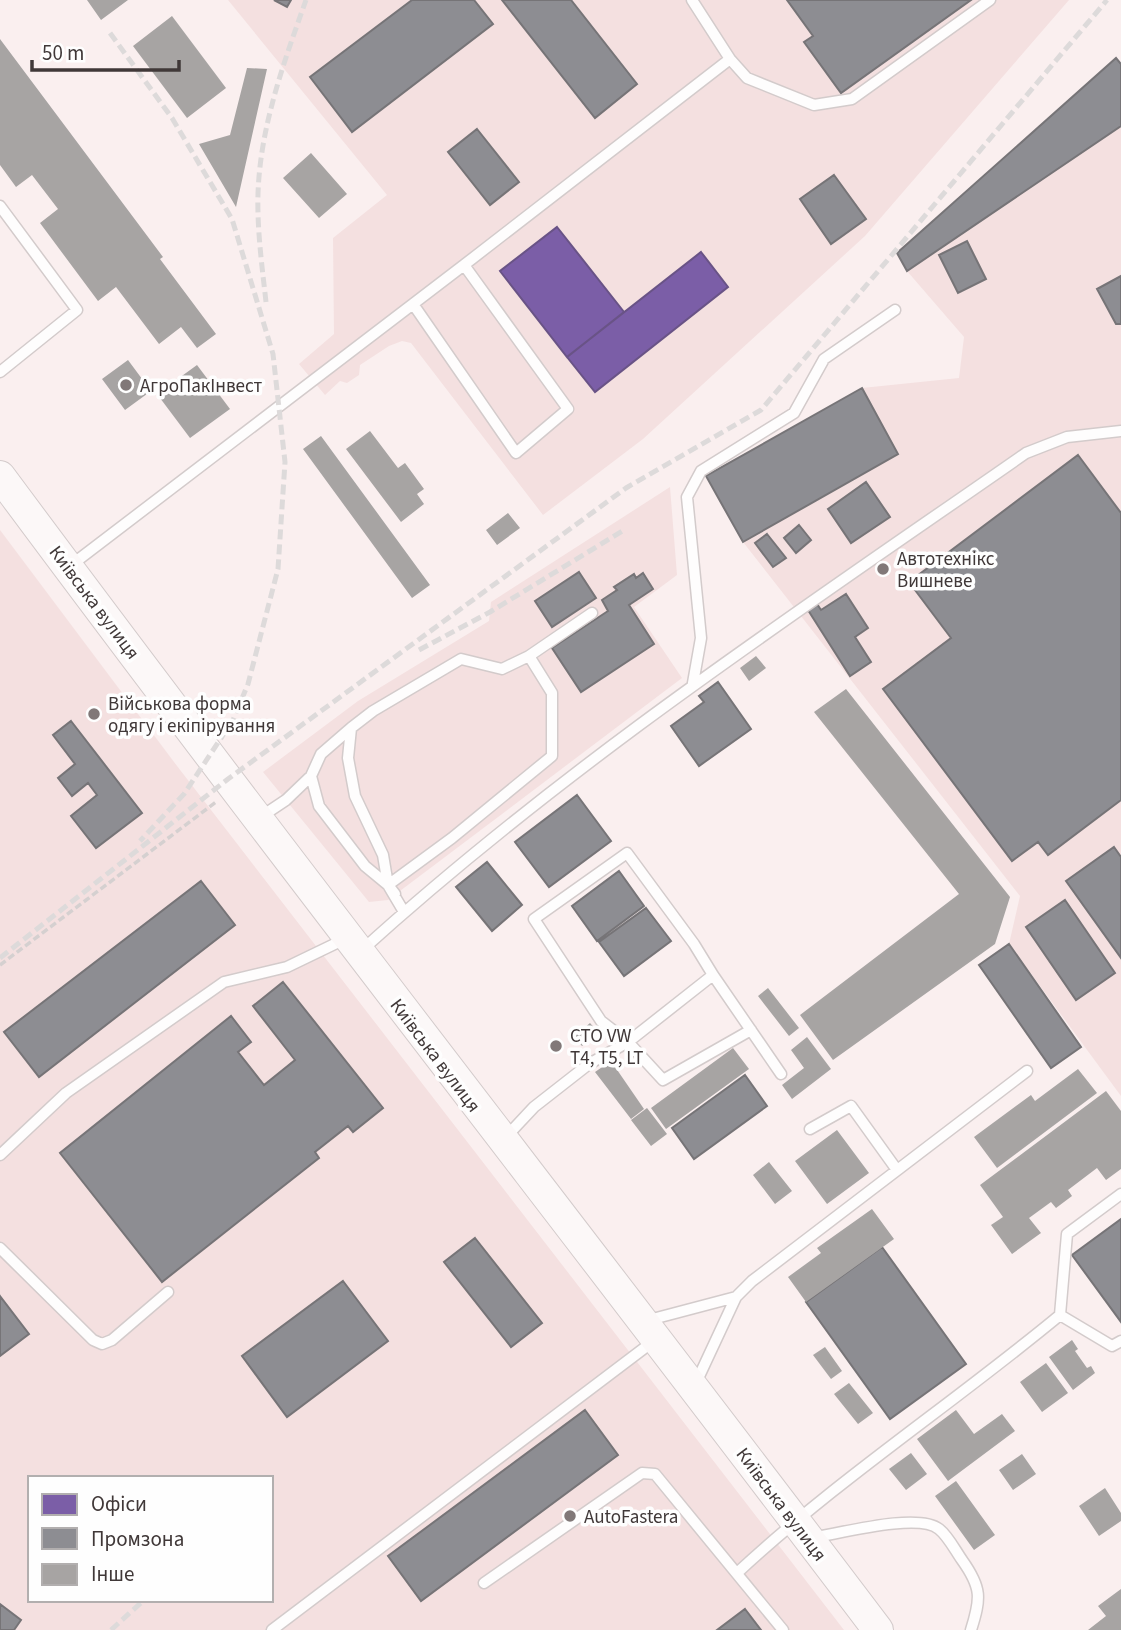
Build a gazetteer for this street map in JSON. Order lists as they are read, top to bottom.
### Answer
{
  "streets": {
    "main road": ["Київська вулиця"]
  },
  "places": [
    "АгроПакІнвест",
    "Автотехнікс Вишневе",
    "Військова форма одягу і екіпірування",
    "СТО VW T4, T5, LT",
    "AutoFastera"
  ],
  "legend": ["Офіси", "Промзона", "Інше"],
  "scale_bar": "50 m"
}
